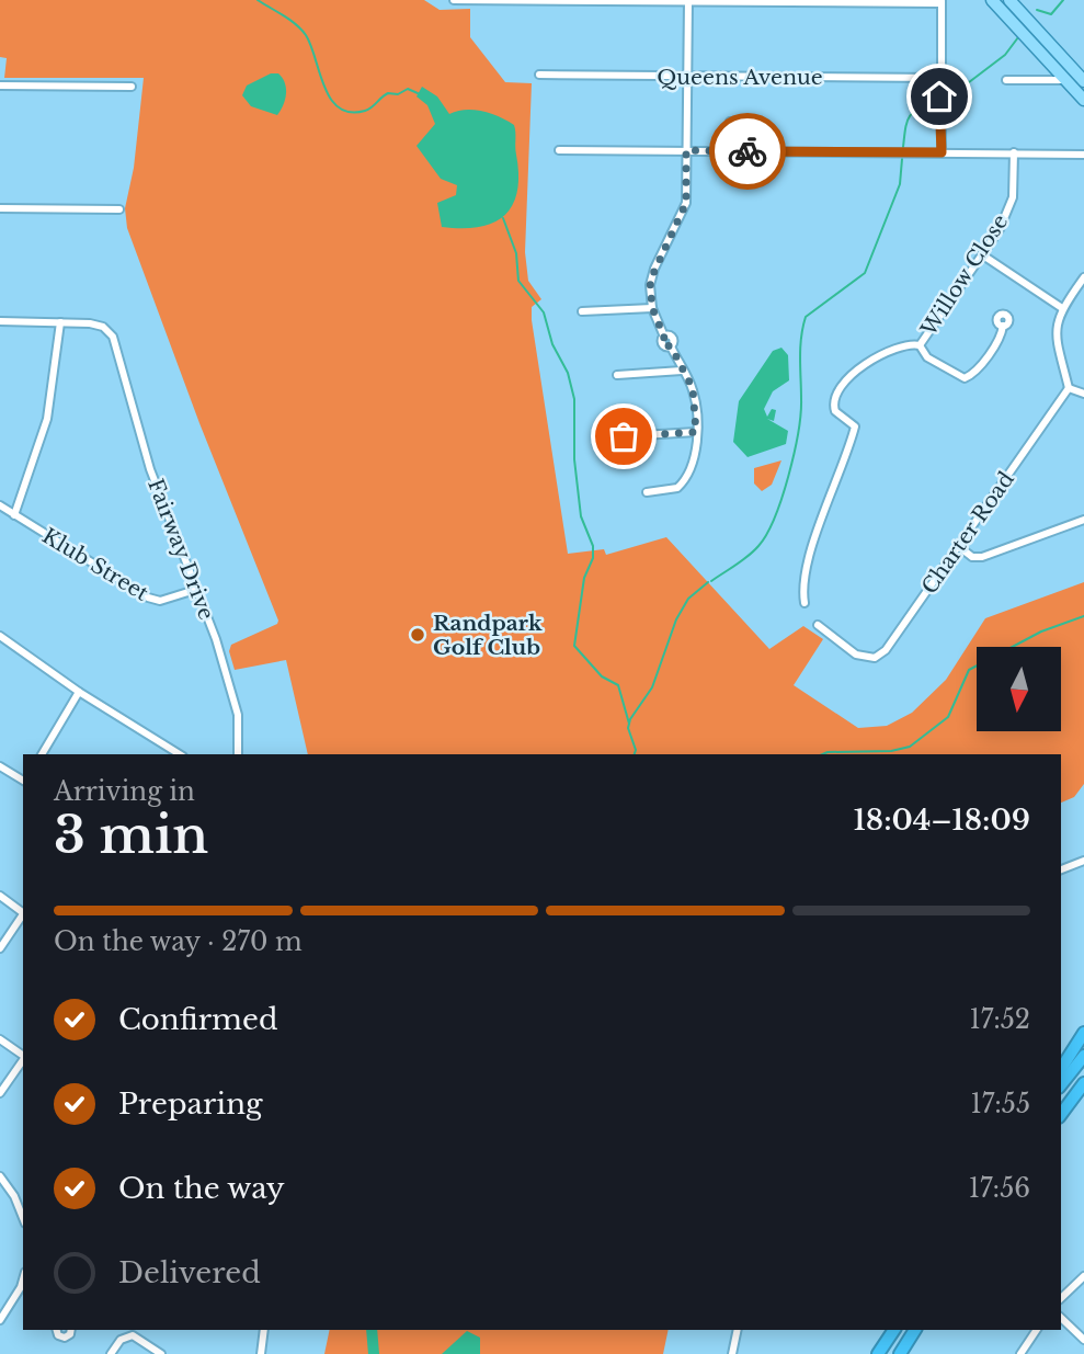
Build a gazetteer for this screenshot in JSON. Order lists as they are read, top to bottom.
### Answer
{
  "streets": {
    "street": [
      "Queens Avenue",
      "Willow Close",
      "Charter Road",
      "Fairway Drive",
      "Klub Street"
    ]
  },
  "crossings": [
    ["Fairway Drive", "Klub Street"]
  ],
  "places": ["Randpark Golf Club"],
  "north": "bottom",
  "page": {
    "heading": ["3 min", "Arriving in", "18:04–18:09"],
    "bar": "On the way · 270 m",
    "list": [
      ["Confirmed", "17:52"],
      ["Preparing", "17:55"],
      ["On the way", "17:56"],
      "Delivered"
    ]
  }
}
